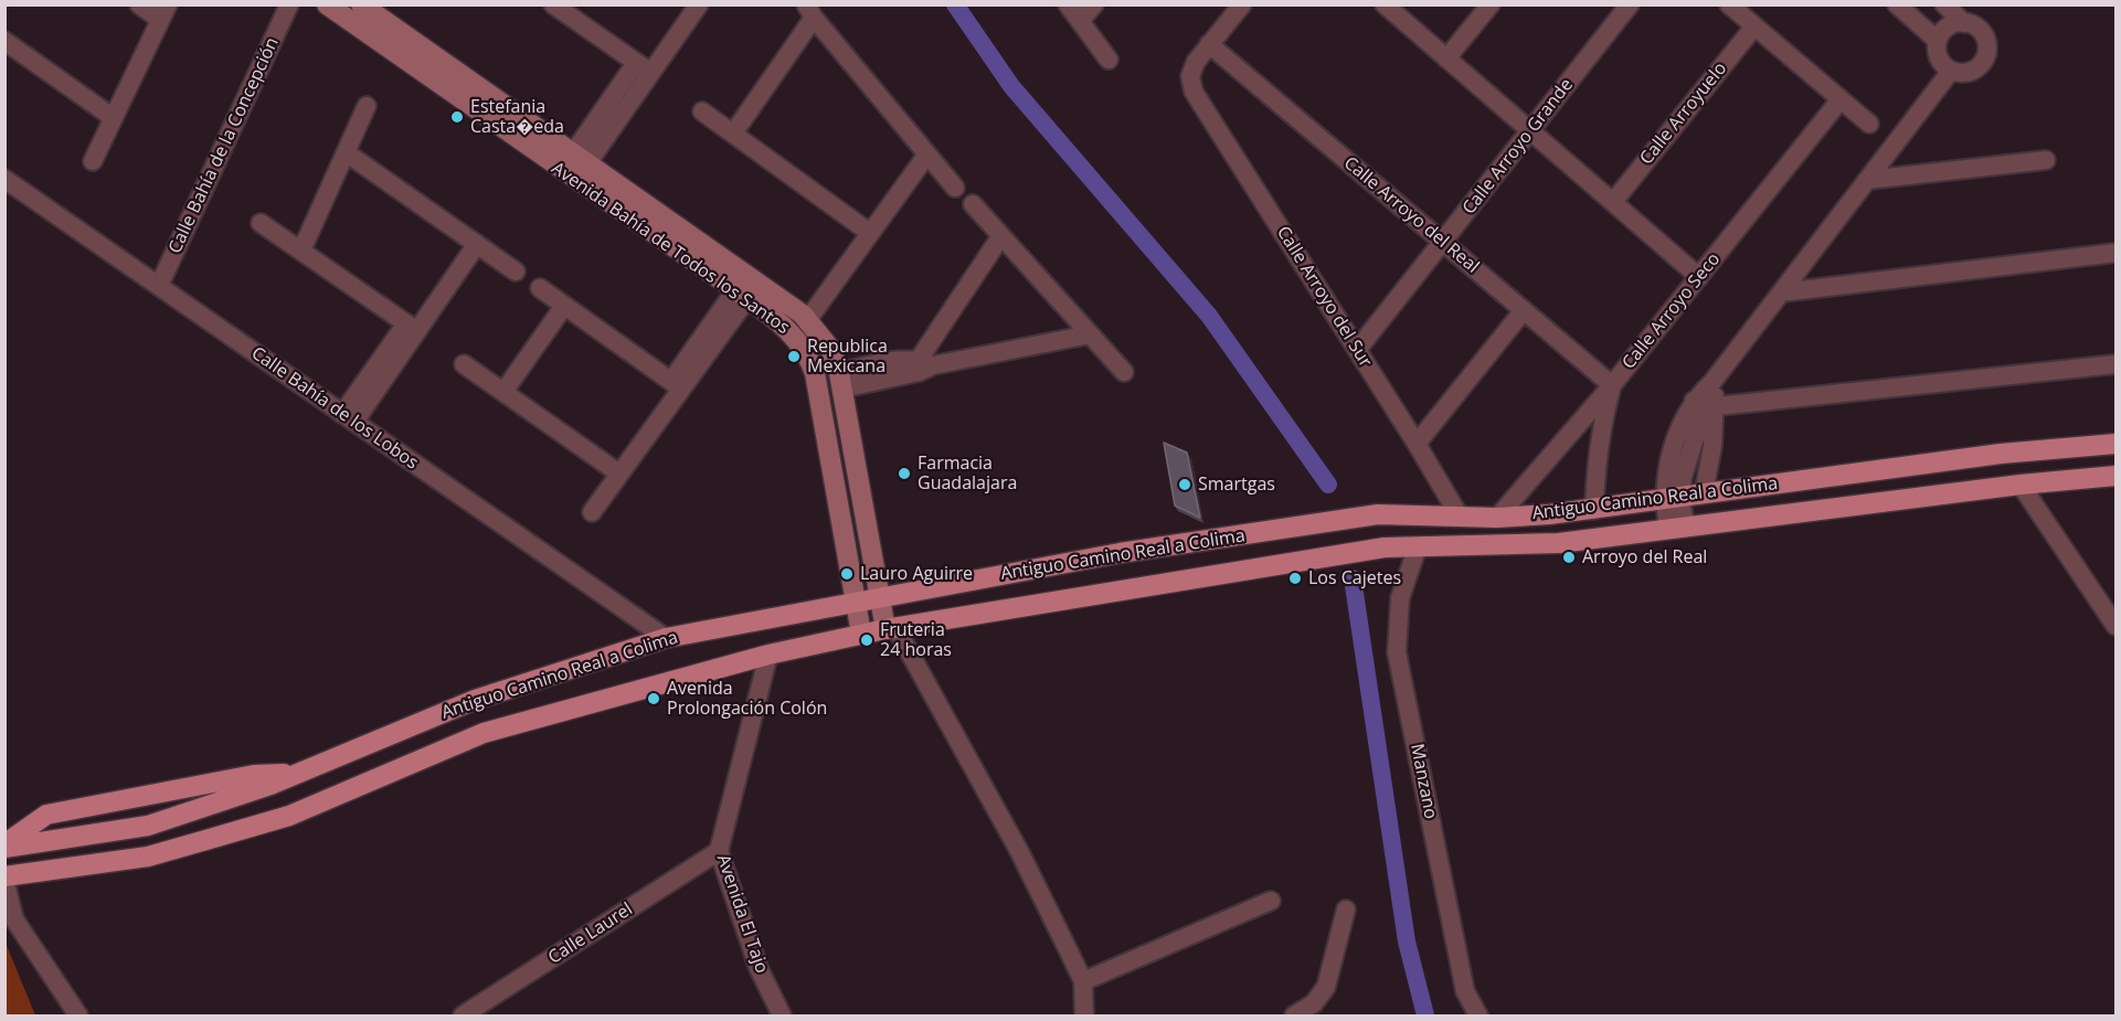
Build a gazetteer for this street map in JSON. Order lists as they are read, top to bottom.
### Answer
{
  "streets": {
    "main road": ["Antiguo Camino Real a Colima"],
    "street": [
      "Calle Arroyuelo",
      "Calle Bahía de la Concepción",
      "Calle Arroyo Grande",
      "Calle Arroyo del Real",
      "Avenida Bahía de Todos los Santos",
      "Calle Arroyo del Sur",
      "Calle Arroyo Seco",
      "Calle Bahía de los Lobos",
      "Manzano",
      "Avenida El Tajo",
      "Calle Laurel"
    ]
  },
  "crossings": [
    ["Calle Bahía de la Concepción", "Calle Bahía de los Lobos"],
    ["Calle Arroyo Grande", "Calle Arroyo del Real"],
    ["Calle Arroyo Grande", "Calle Arroyo del Sur"],
    ["Calle Arroyo del Real", "Calle Arroyo del Sur"],
    ["Calle Arroyo del Real", "Calle Arroyo Seco"],
    ["Avenida Bahía de Todos los Santos", "Antiguo Camino Real a Colima"],
    ["Calle Arroyo del Sur", "Antiguo Camino Real a Colima"],
    ["Calle Arroyo Seco", "Antiguo Camino Real a Colima"],
    ["Calle Bahía de los Lobos", "Antiguo Camino Real a Colima"],
    ["Antiguo Camino Real a Colima", "Manzano"],
    ["Antiguo Camino Real a Colima", "Avenida El Tajo"],
    ["Avenida El Tajo", "Calle Laurel"]
  ],
  "places": [
    "Estefania Casta�eda",
    "Republica Mexicana",
    "Farmacia Guadalajara",
    "Smartgas",
    "Arroyo del Real",
    "Lauro Aguirre",
    "Los Cajetes",
    "Fruteria 24 horas",
    "Avenida Prolongación Colón"
  ]
}
